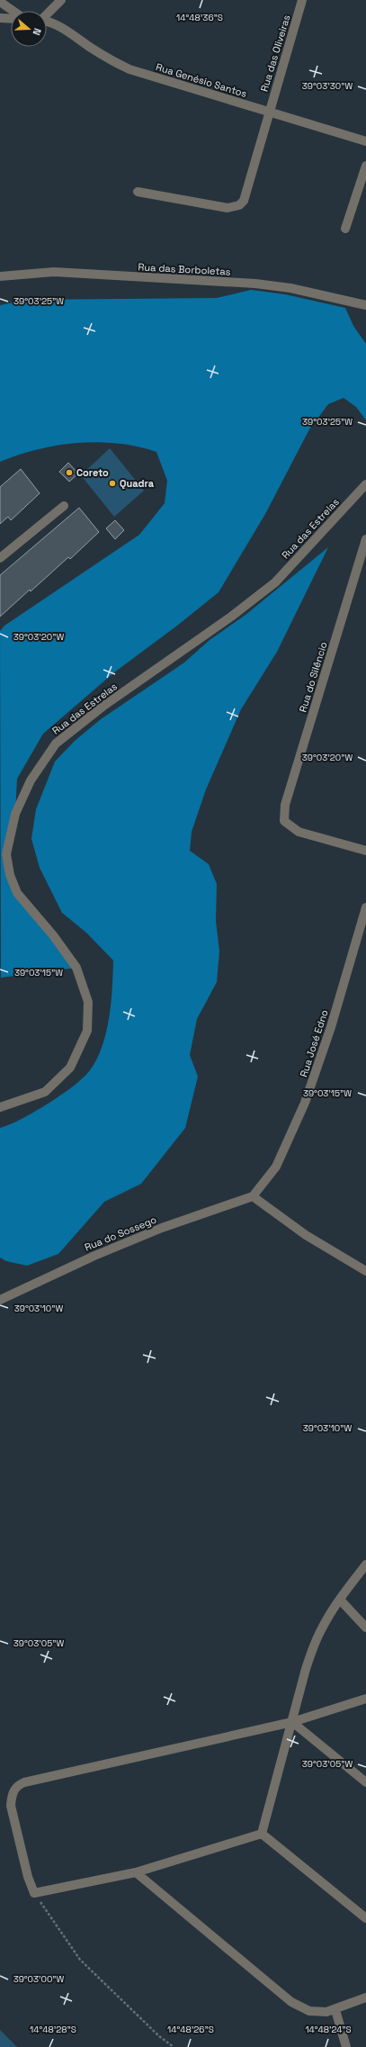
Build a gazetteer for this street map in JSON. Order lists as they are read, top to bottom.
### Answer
{
  "streets": {
    "street": [
      "Rua das Oliveiras",
      "Rua Genésio Santos",
      "Rua das Borboletas",
      "Rua das Estrelas",
      "Rua do Silêncio",
      "Rua José Edno",
      "Rua do Sossego"
    ]
  },
  "crossings": [
    ["Rua das Oliveiras", "Rua Genésio Santos"],
    ["Rua José Edno", "Rua do Sossego"]
  ],
  "places": ["Coreto", "Quadra"],
  "north": "right",
  "coordinates": [
    "14°48'36\"S",
    "39°03'30\"W",
    "39°03'25\"W",
    "39°03'20\"W",
    "39°03'15\"W",
    "39°03'10\"W",
    "39°03'05\"W",
    "39°03'00\"W",
    "14°48'28\"S",
    "14°48'26\"S",
    "14°48'24\"S"
  ]
}
